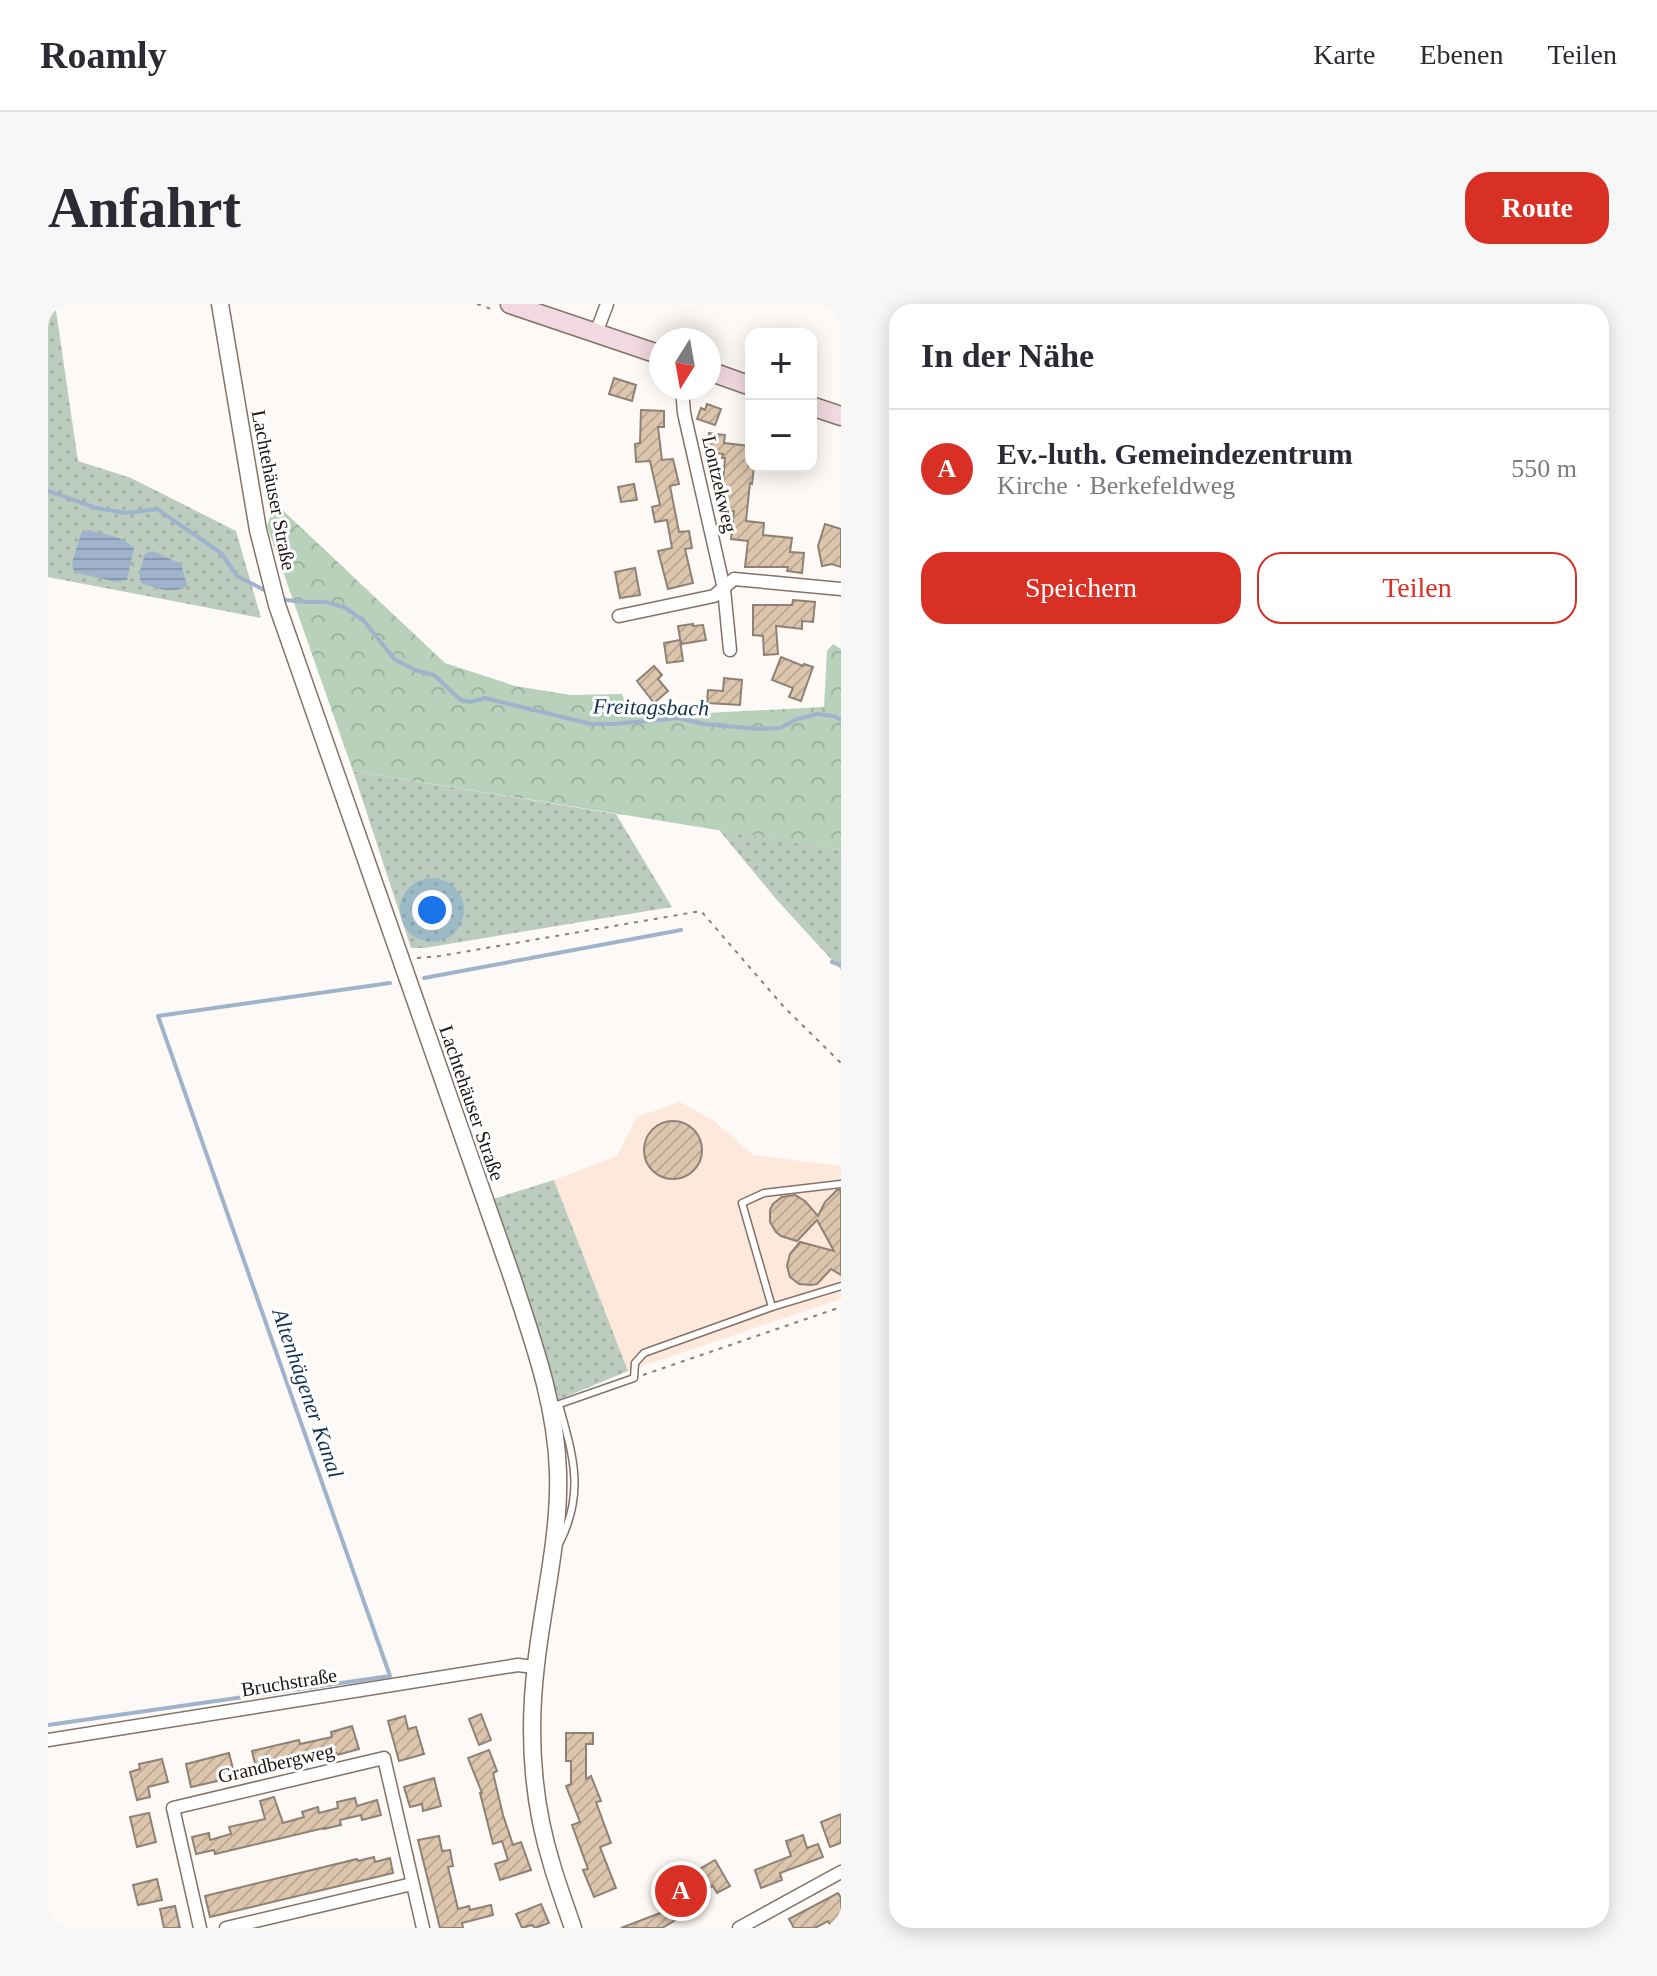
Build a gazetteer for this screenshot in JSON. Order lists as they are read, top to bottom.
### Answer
{
  "streets": {
    "street": [
      "Lontzekweg",
      "Lachtehäuser Straße",
      "Bruchstraße",
      "Grandbergweg"
    ]
  },
  "crossings": [
    ["Lachtehäuser Straße", "Bruchstraße"]
  ],
  "water": ["Freitagsbach", "Altenhägener Kanal"],
  "north": "bottom",
  "page": {
    "header": "Roamly",
    "nav": ["Karte", "Ebenen", "Teilen"],
    "buttons": [
      "Route",
      ["Speichern", "Teilen"]
    ],
    "title": "Anfahrt",
    "heading": "In der Nähe",
    "map_buttons": ["+", "−"],
    "list": [
      {
        "mark": "A",
        "name": "Ev.-luth. Gemeindezentrum",
        "note": "Kirche · Berkefeldweg",
        "value": "550 m"
      }
    ],
    "pins": "A"
  }
}
